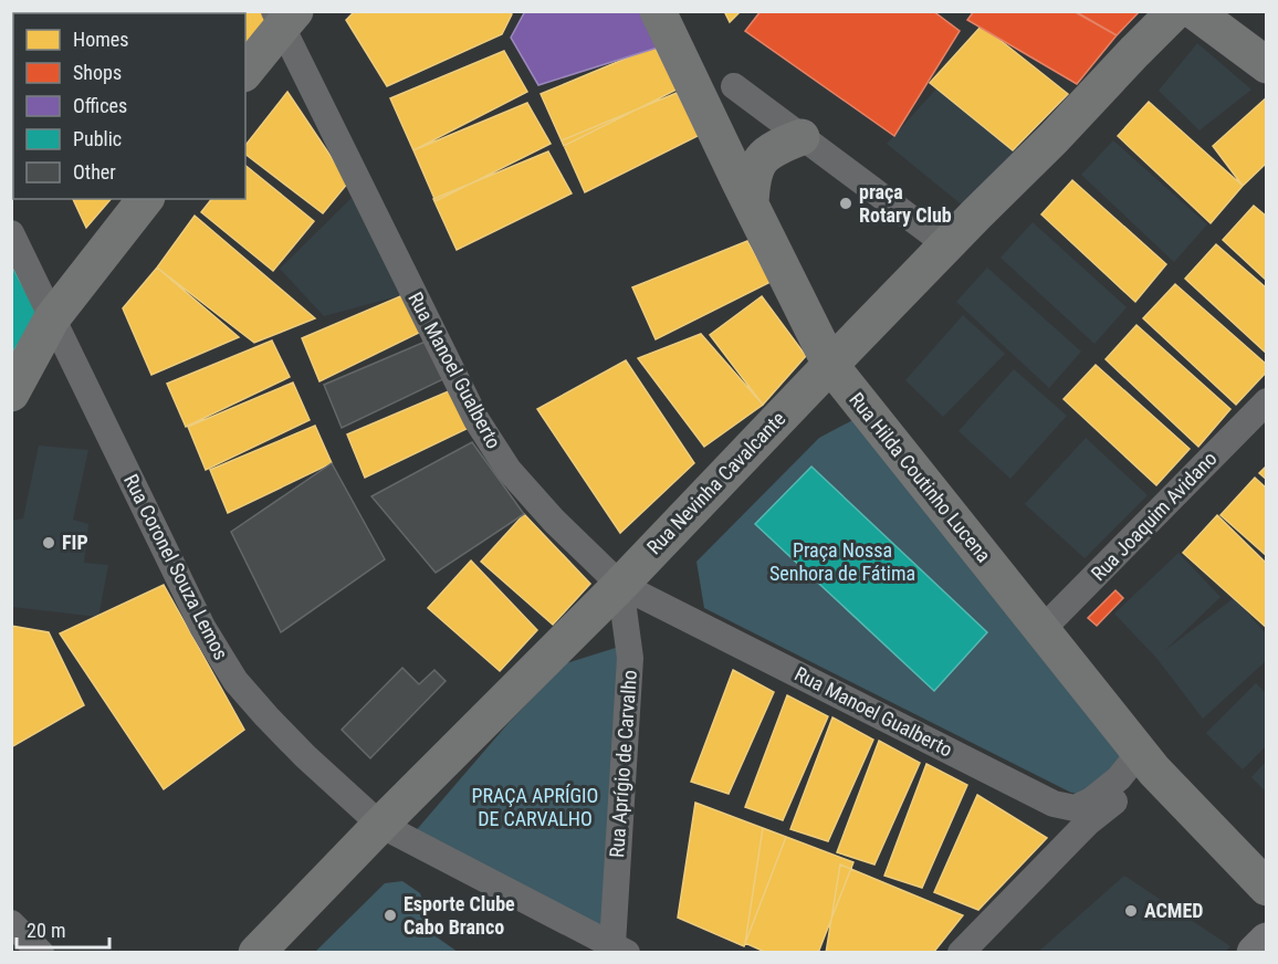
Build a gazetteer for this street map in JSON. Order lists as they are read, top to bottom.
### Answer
{
  "streets": {
    "street": [
      "Rua Manoel Gualberto",
      "Rua Hilda Coutinho Lucena",
      "Rua Nevinha Cavalcante",
      "Rua Joaquim Avidano",
      "Rua Coronel Souza Lemos",
      "Rua Aprígio de Carvalho"
    ]
  },
  "crossings": [
    ["Rua Manoel Gualberto", "Rua Hilda Coutinho Lucena"],
    ["Rua Manoel Gualberto", "Rua Nevinha Cavalcante"],
    ["Rua Manoel Gualberto", "Rua Aprígio de Carvalho"],
    ["Rua Hilda Coutinho Lucena", "Rua Nevinha Cavalcante"],
    ["Rua Hilda Coutinho Lucena", "Rua Joaquim Avidano"],
    ["Rua Nevinha Cavalcante", "Rua Coronel Souza Lemos"],
    ["Rua Nevinha Cavalcante", "Rua Aprígio de Carvalho"],
    ["Rua Coronel Souza Lemos", "Rua Aprígio de Carvalho"]
  ],
  "parks": ["Praça Nossa Senhora de Fátima", "PRAÇA APRÍGIO DE CARVALHO"],
  "places": [
    "praça Rotary Club",
    "FIP",
    "ACMED",
    "Esporte Clube Cabo Branco"
  ],
  "legend": [
    "Homes",
    "Shops",
    "Offices",
    "Public",
    "Other"
  ],
  "scale_bar": "20 m"
}
